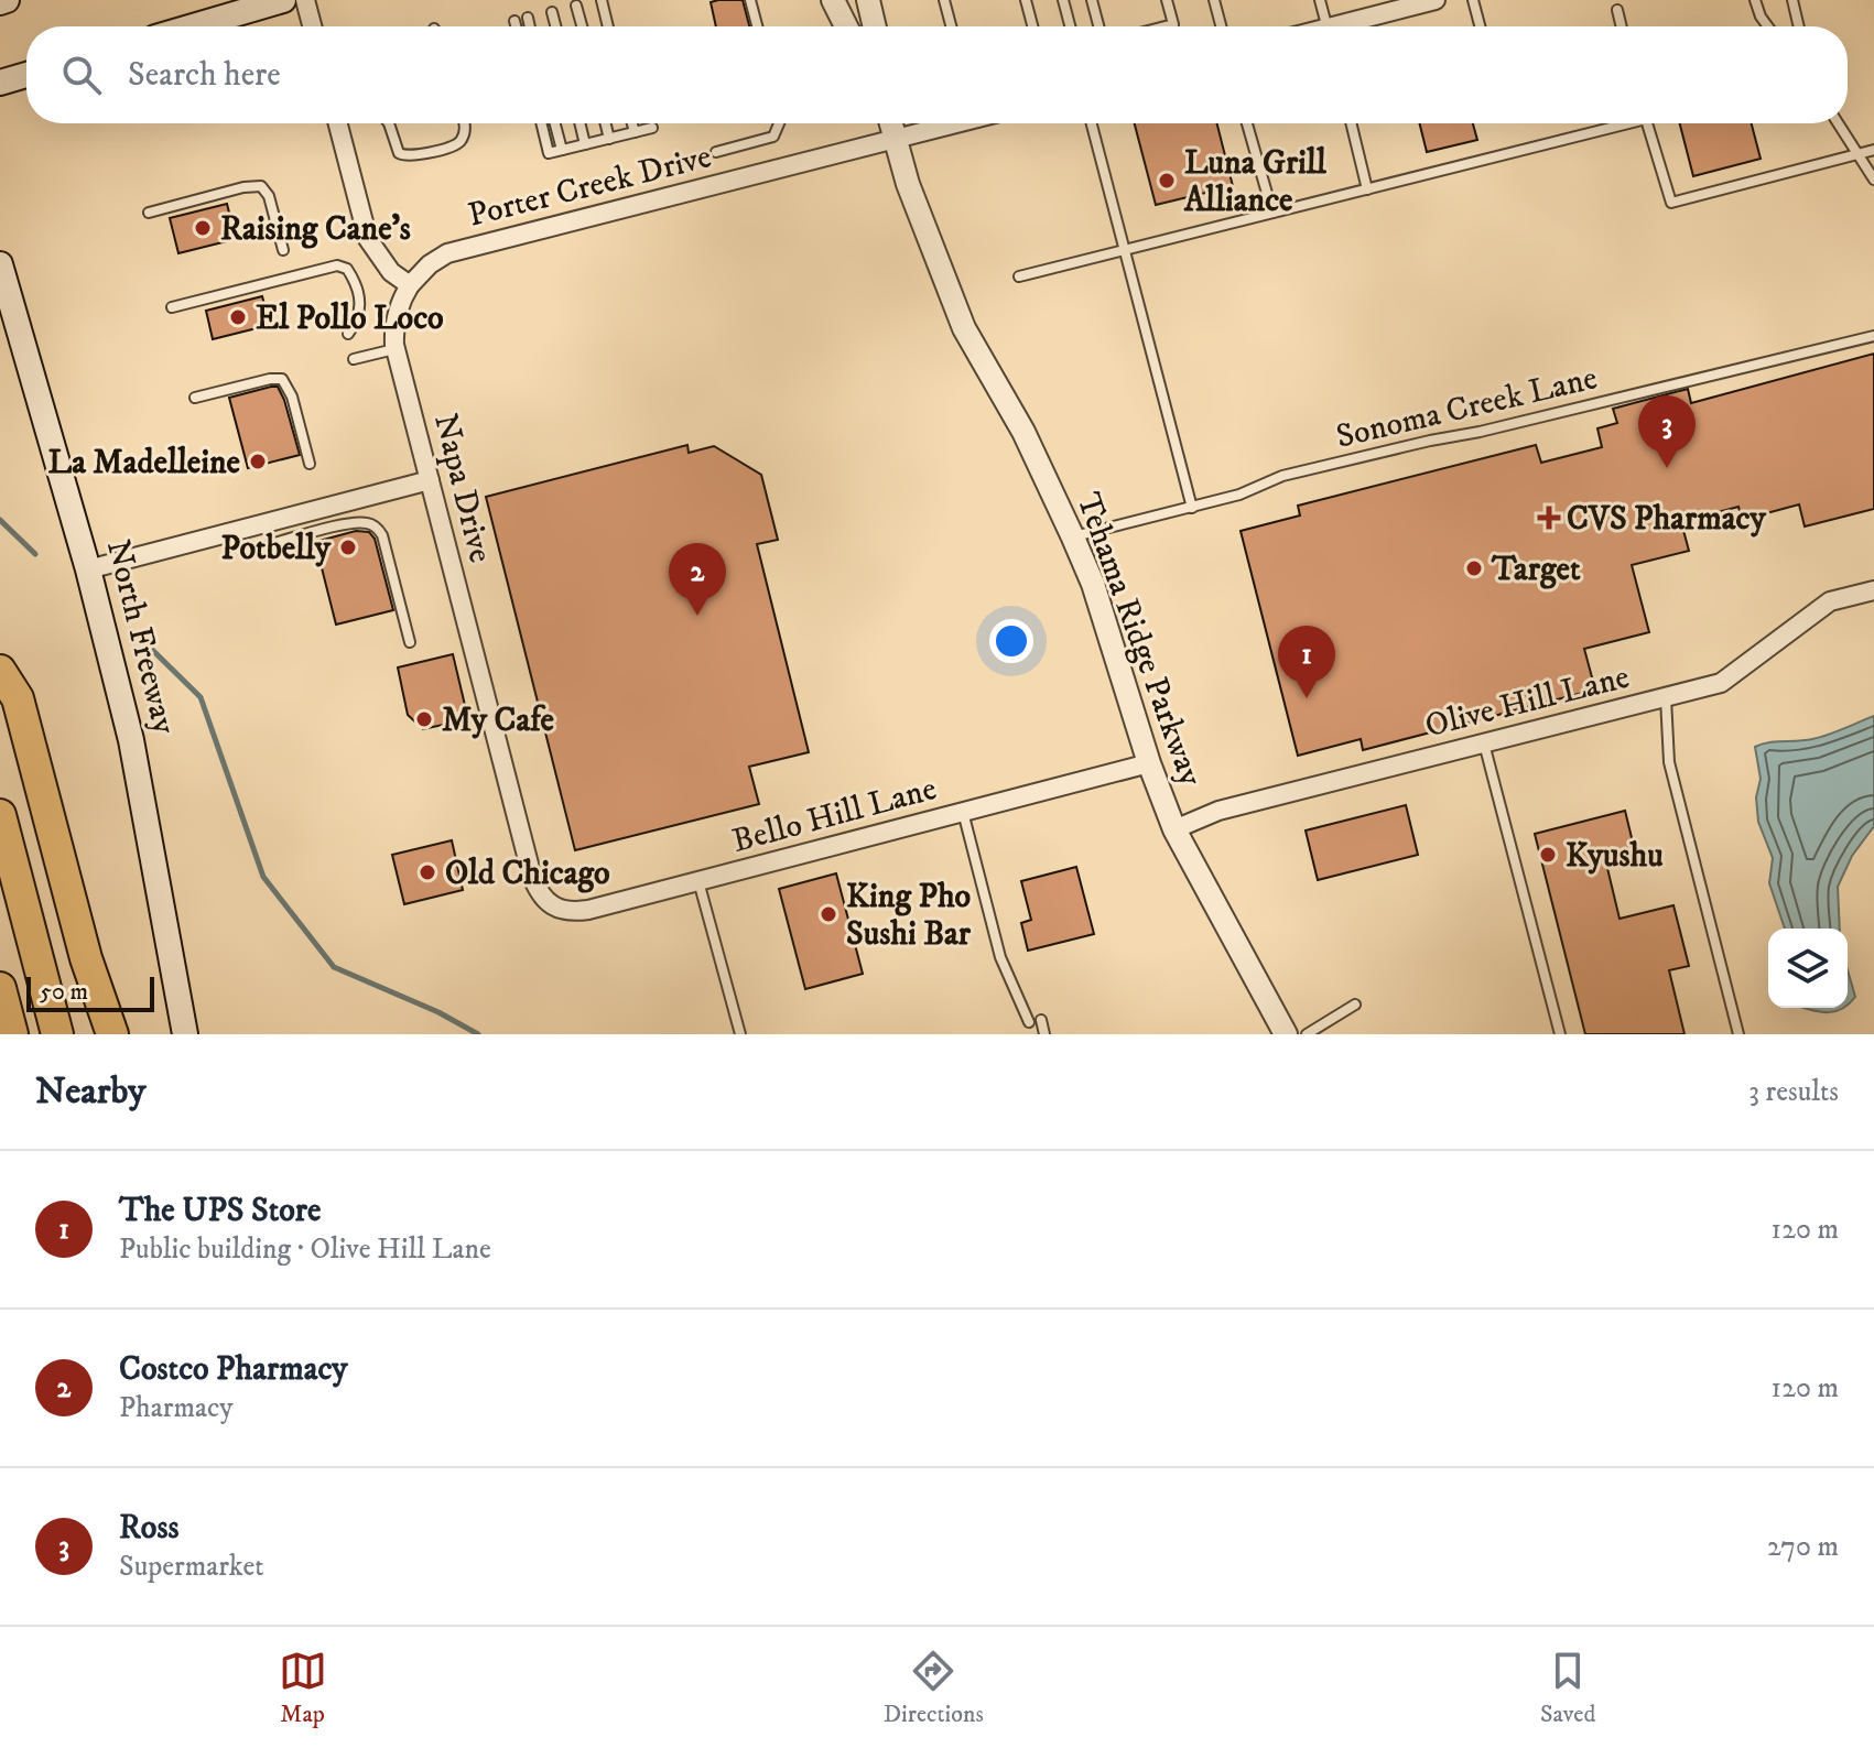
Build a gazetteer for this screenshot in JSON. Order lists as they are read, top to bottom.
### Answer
{
  "streets": {
    "main road": ["North Freeway"],
    "street": [
      "Porter Creek Drive",
      "Napa Drive",
      "Tehama Ridge Parkway",
      "Olive Hill Lane",
      "Bello Hill Lane"
    ],
    "lane": ["Sonoma Creek Lane"]
  },
  "crossings": [
    ["Porter Creek Drive", "Napa Drive"],
    ["Porter Creek Drive", "Tehama Ridge Parkway"],
    ["Sonoma Creek Lane", "Tehama Ridge Parkway"],
    ["Napa Drive", "Bello Hill Lane"],
    ["Tehama Ridge Parkway", "Olive Hill Lane"],
    ["Tehama Ridge Parkway", "Bello Hill Lane"]
  ],
  "places": {
    "other": [
      "Luna Grill Alliance",
      "Raising Cane's",
      "El Pollo Loco",
      "La Madelleine",
      "Potbelly",
      "Target",
      "My Cafe",
      "Kyushu",
      "Old Chicago",
      "King Pho Sushi Bar"
    ],
    "health": ["CVS Pharmacy"]
  },
  "scale_bar": "50 m",
  "page": {
    "search": "Search here",
    "pins": ["3", "2", "1"],
    "scale": "50 m",
    "heading": ["Nearby", "3 results"],
    "list": [
      {
        "mark": "1",
        "name": "The UPS Store",
        "note": "Public building · Olive Hill Lane",
        "value": "120 m"
      },
      {
        "mark": "2",
        "name": "Costco Pharmacy",
        "note": "Pharmacy",
        "value": "120 m"
      },
      {
        "mark": "3",
        "name": "Ross",
        "note": "Supermarket",
        "value": "270 m"
      }
    ],
    "nav": ["Map", "Directions", "Saved"]
  }
}
